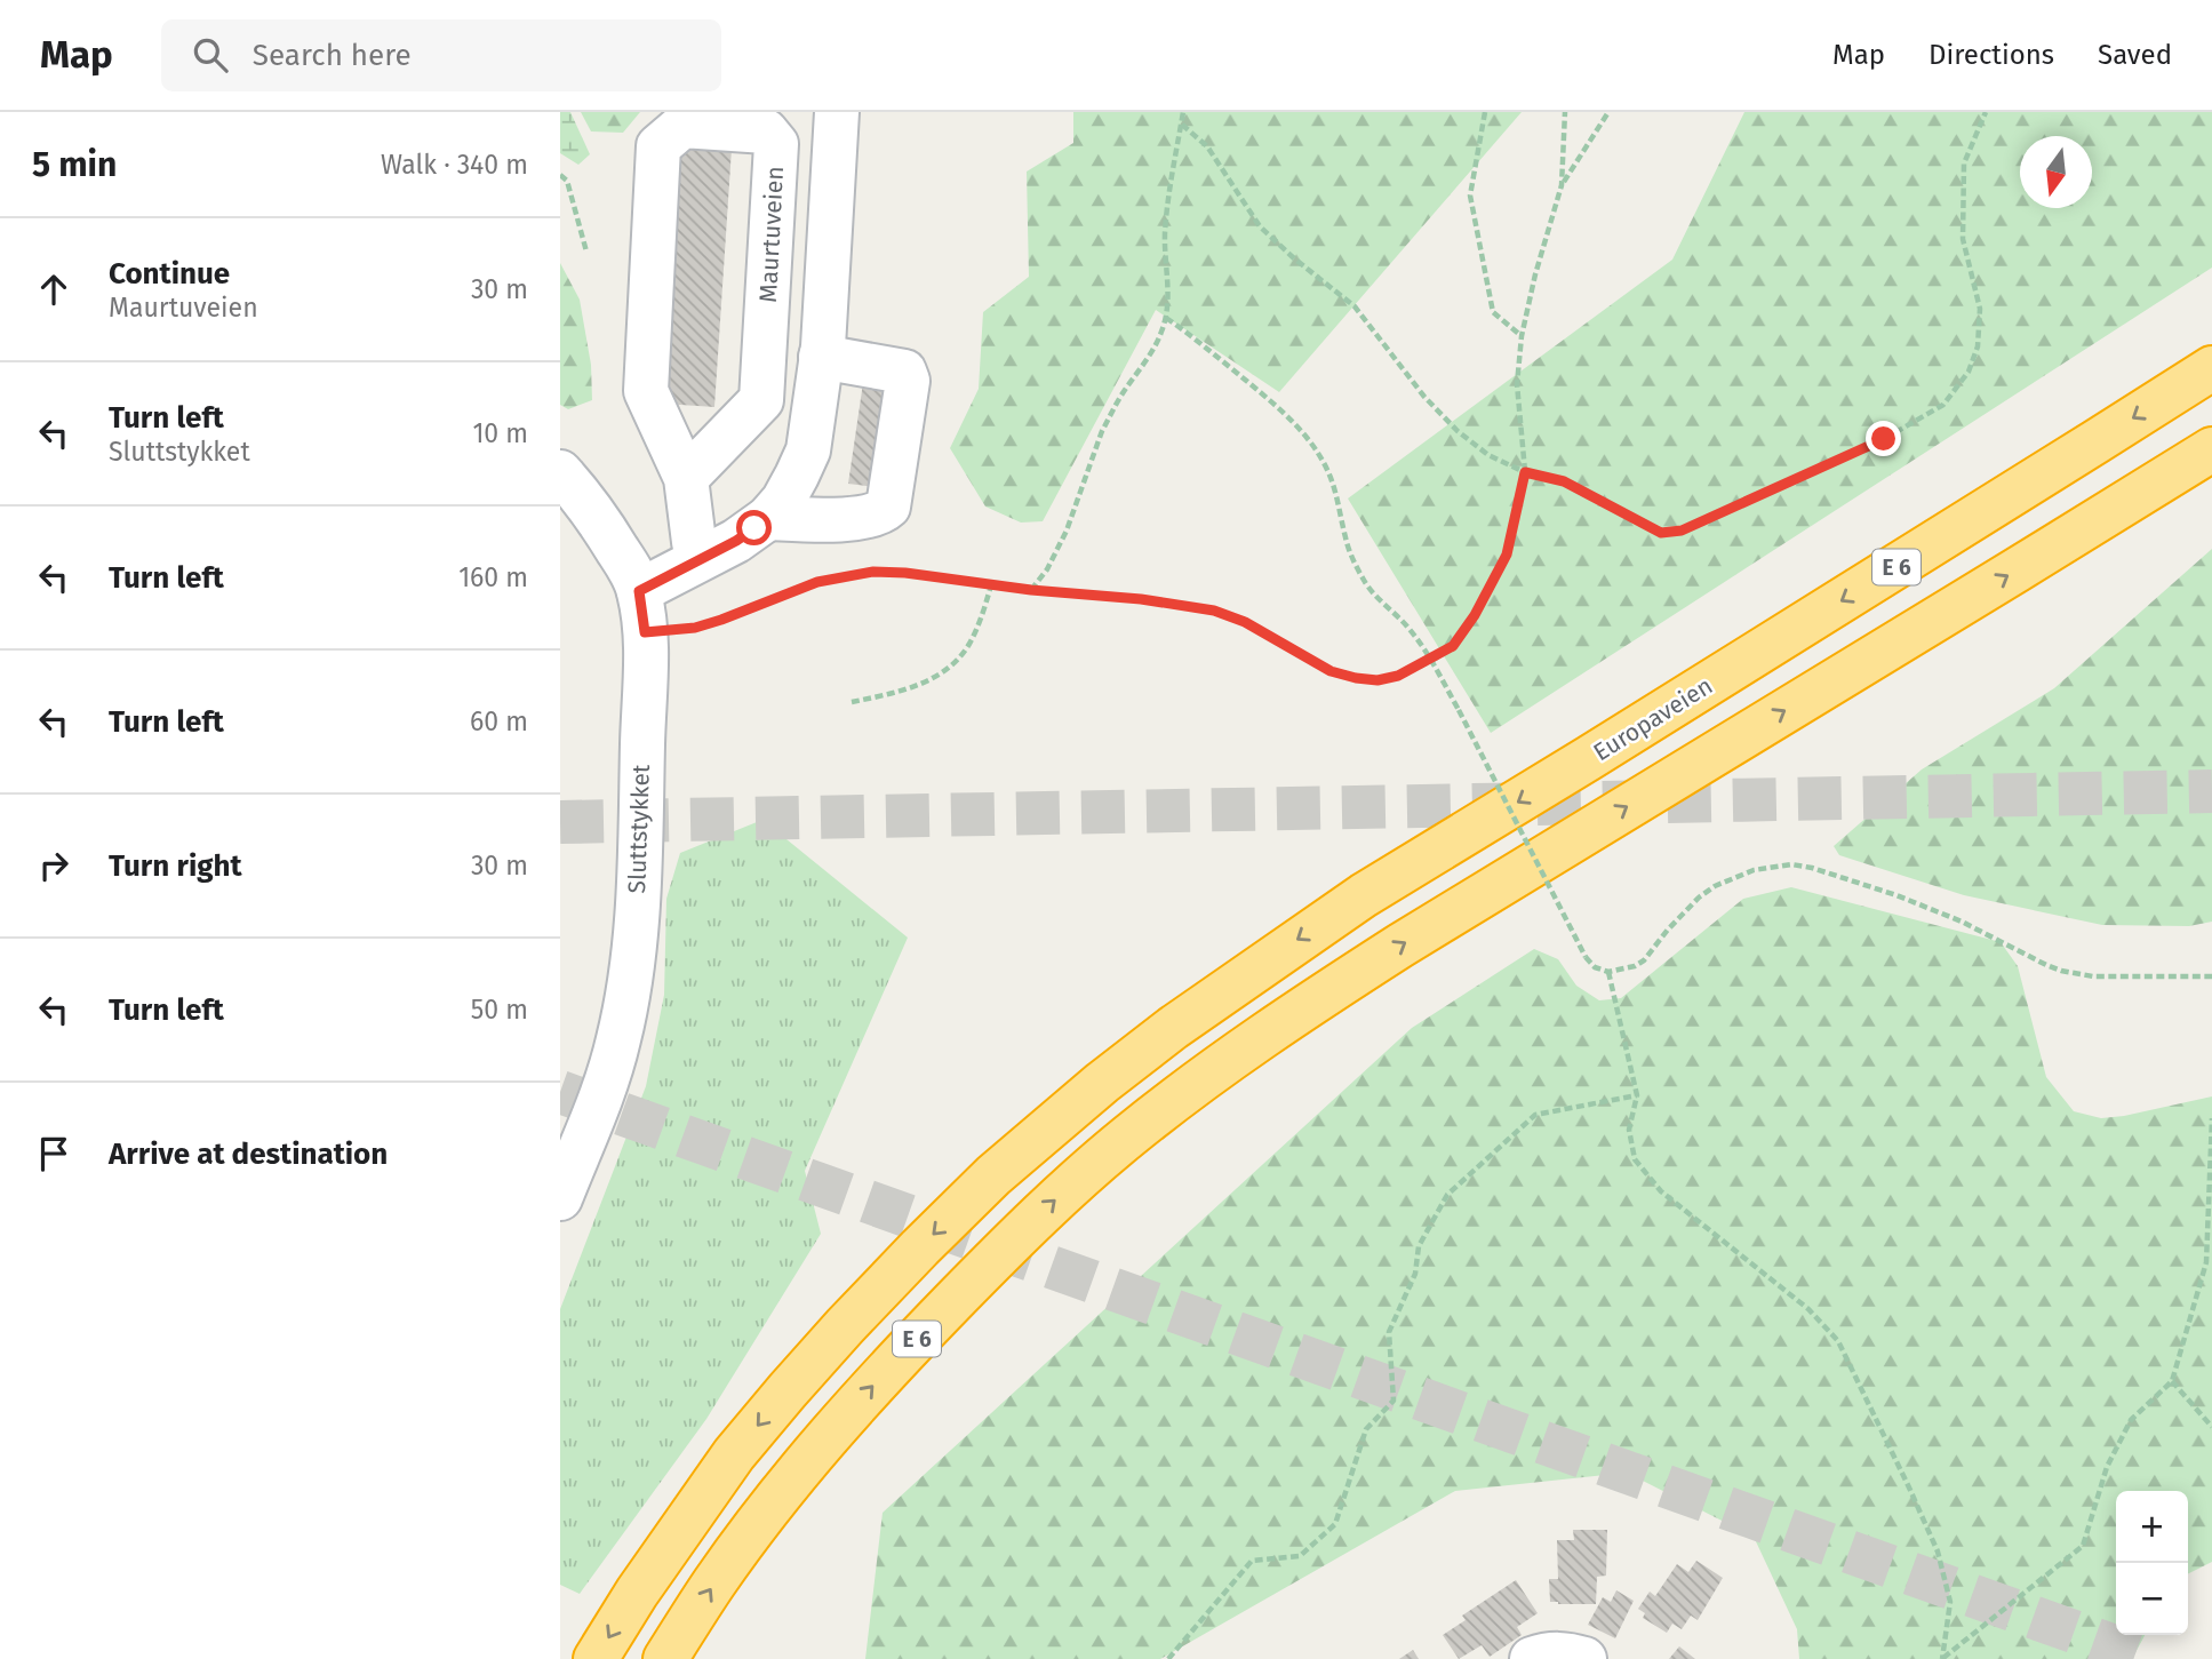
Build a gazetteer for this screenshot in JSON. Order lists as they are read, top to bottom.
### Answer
{
  "streets": {
    "highway": ["E 6", "Europaveien"],
    "lane": ["Maurtuveien", "Sluttstykket"]
  },
  "north": "bottom",
  "page": {
    "header": "Map",
    "search": "Search here",
    "nav": ["Map", "Directions", "Saved"],
    "heading": ["5 min", "Walk · 340 m"],
    "list": [
      ["Continue", "Maurtuveien", "30 m"],
      ["Turn left", "Sluttstykket", "10 m"],
      ["Turn left", "160 m"],
      ["Turn left", "60 m"],
      ["Turn right", "30 m"],
      ["Turn left", "50 m"],
      "Arrive at destination"
    ],
    "map_buttons": ["+", "−"]
  }
}
